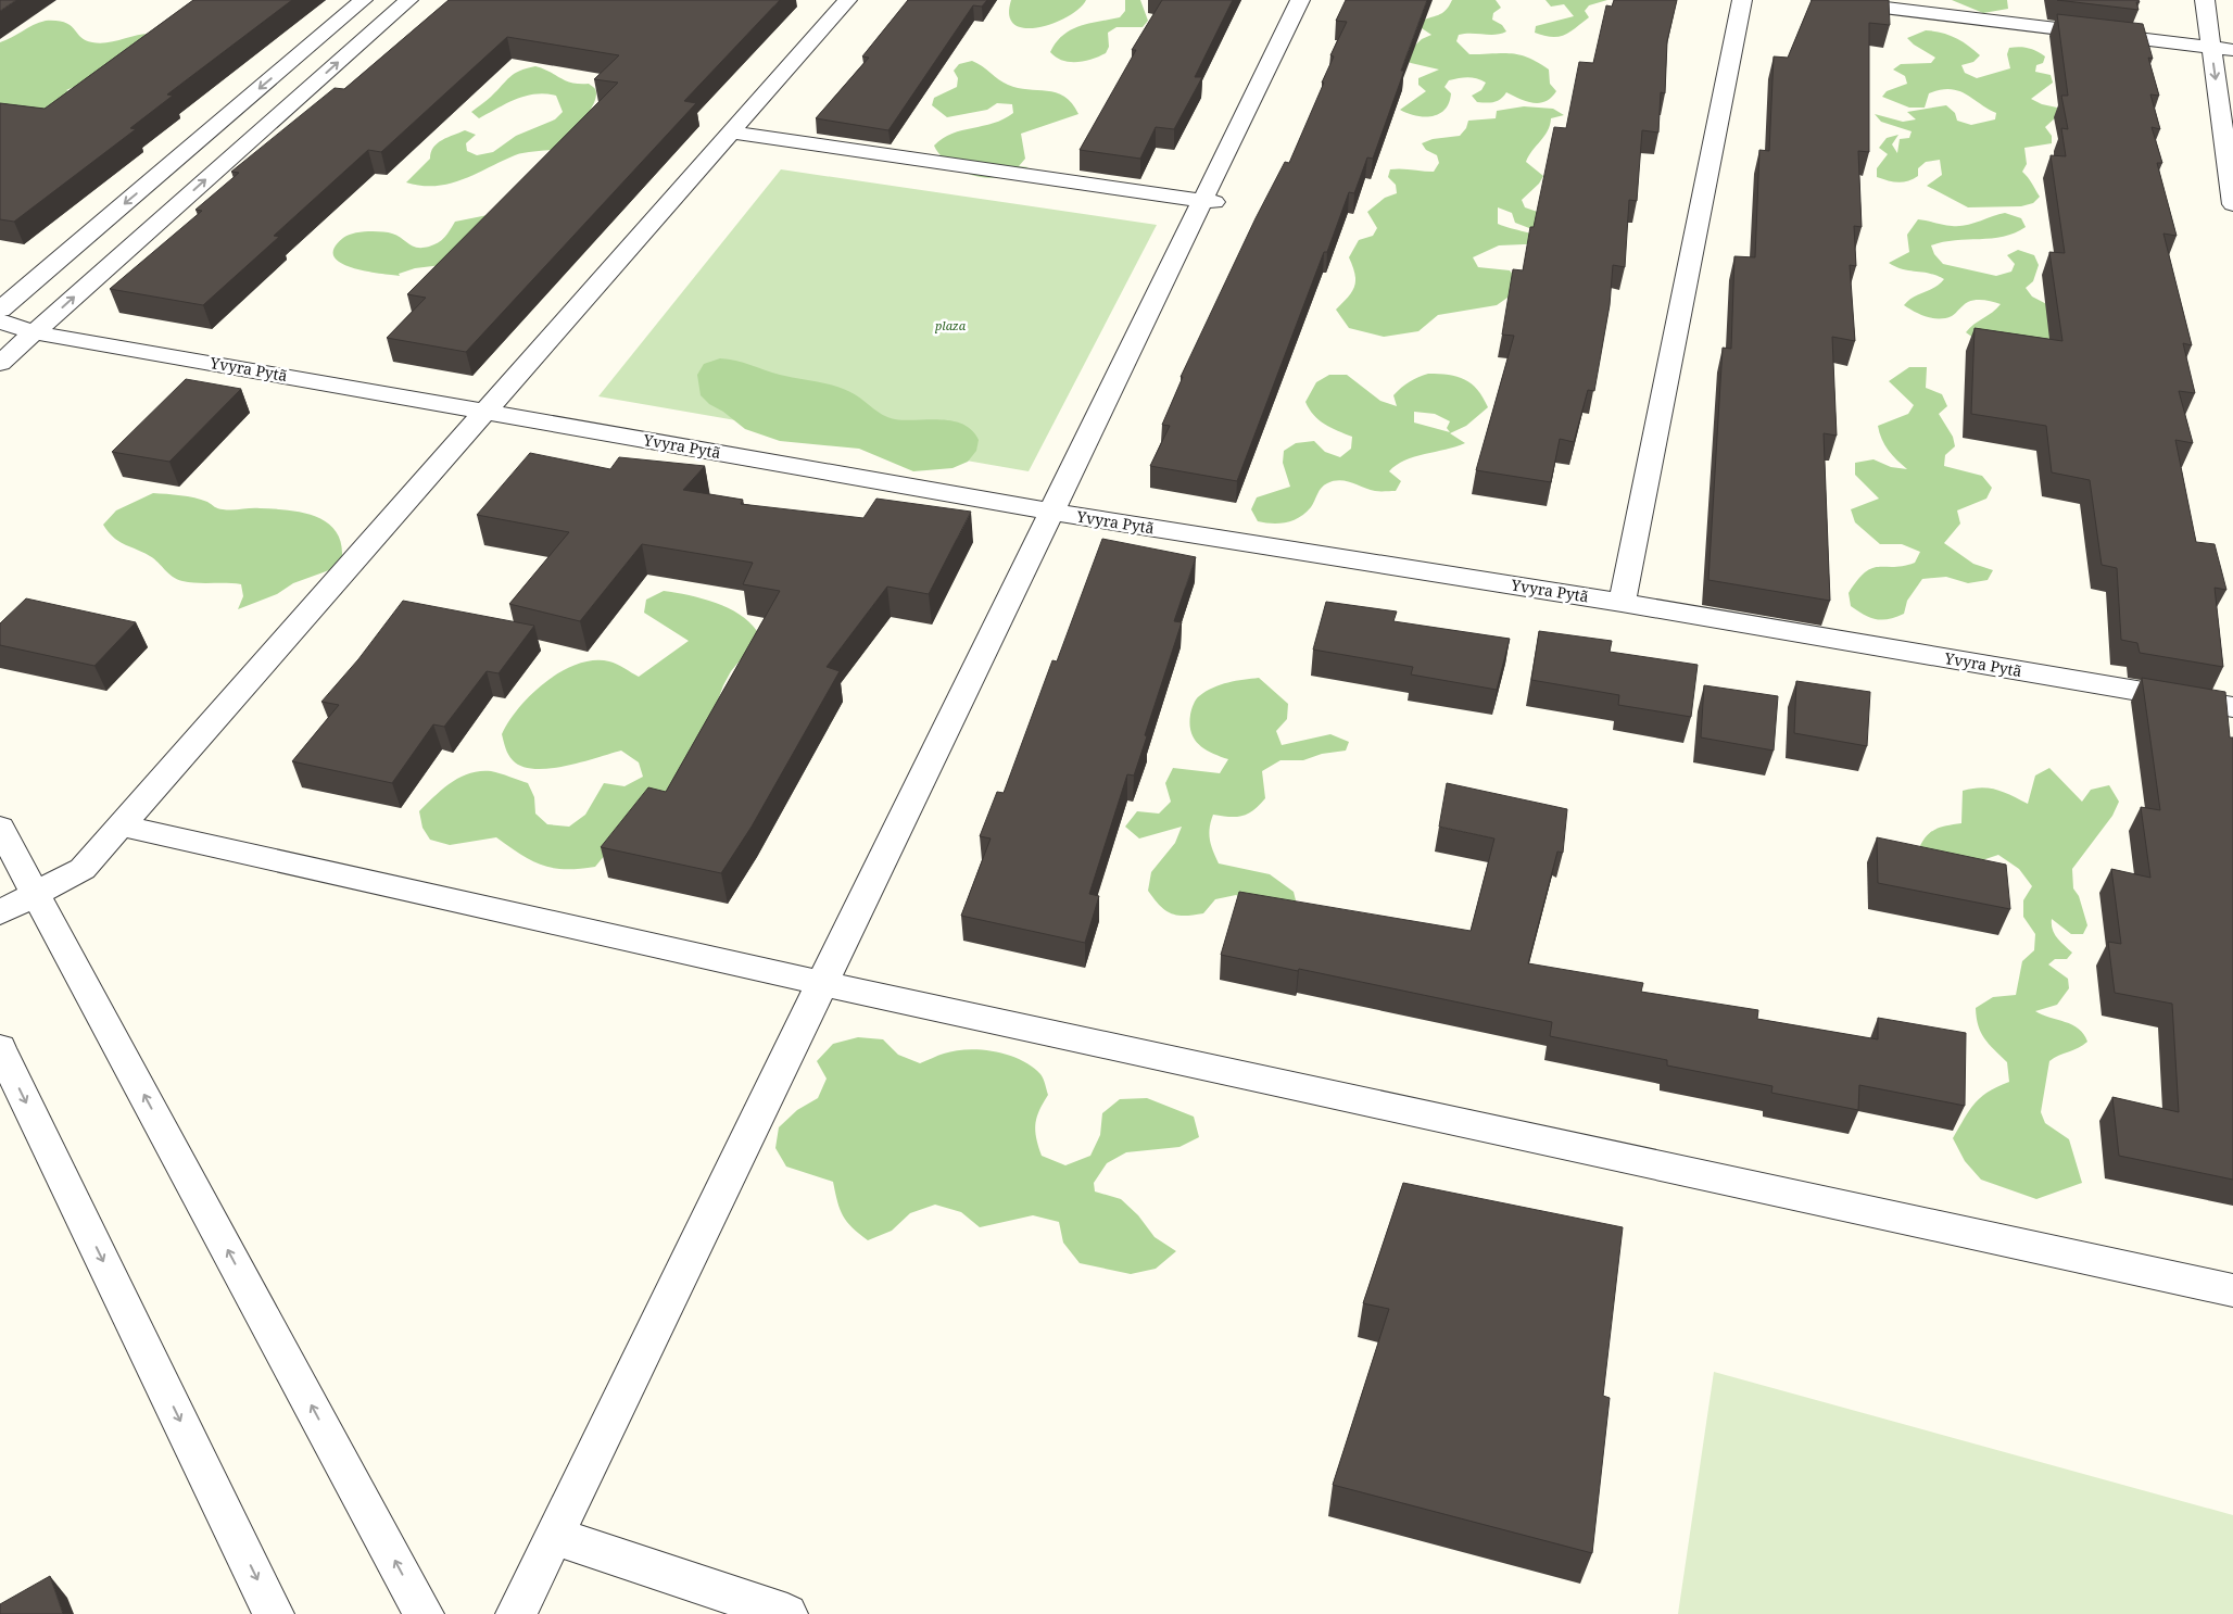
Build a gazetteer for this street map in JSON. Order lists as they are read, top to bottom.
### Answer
{
  "streets": {
    "street": ["Yvyra Pytã"]
  },
  "parks": ["plaza"]
}
